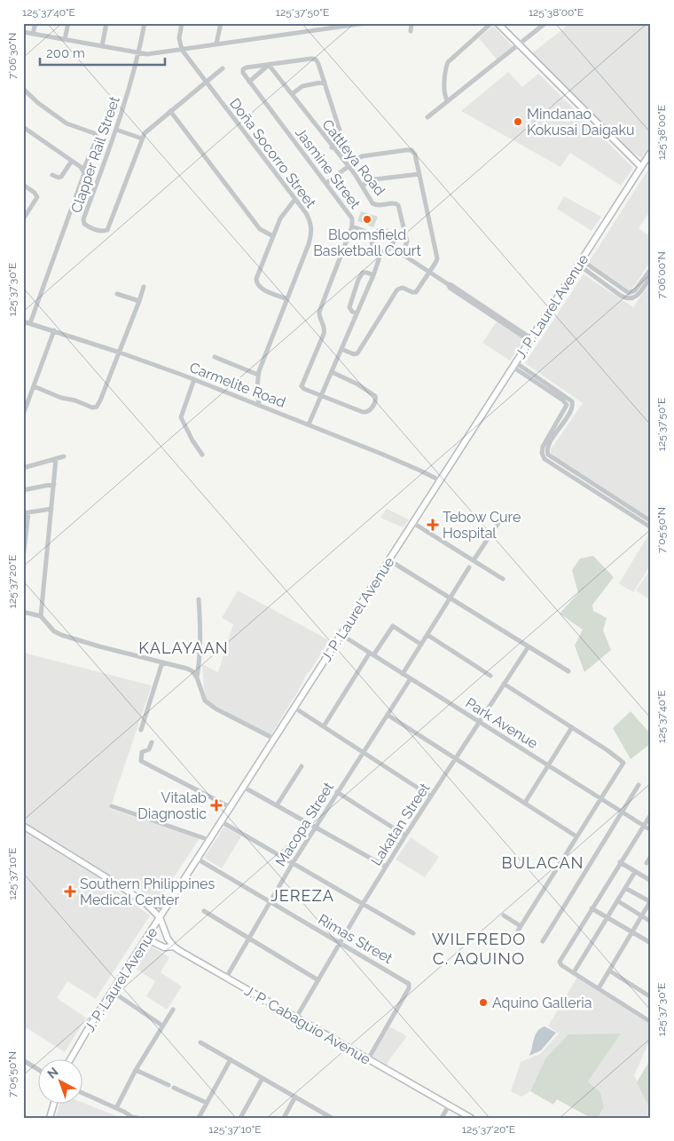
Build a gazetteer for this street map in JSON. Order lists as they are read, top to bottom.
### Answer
{
  "streets": {
    "main road": ["J. P. Laurel Avenue", "J. P. Cabaguio Avenue"],
    "street": [
      "Doña Socorro Street",
      "Clapper Rail Street",
      "Cattleya Road",
      "Jasmine Street",
      "Carmelite Road",
      "Park Avenue",
      "Macopa Street",
      "Lakatan Street",
      "Rimas Street"
    ]
  },
  "crossings": [
    ["Doña Socorro Street", "Clapper Rail Street"],
    ["Doña Socorro Street", "Carmelite Road"],
    ["Cattleya Road", "Jasmine Street"],
    ["J. P. Laurel Avenue", "Carmelite Road"],
    ["J. P. Laurel Avenue", "Park Avenue"],
    ["J. P. Laurel Avenue", "Rimas Street"],
    ["Park Avenue", "Macopa Street"],
    ["Park Avenue", "Lakatan Street"],
    ["Macopa Street", "Rimas Street"],
    ["Macopa Street", "J. P. Cabaguio Avenue"],
    ["Lakatan Street", "Rimas Street"],
    ["Lakatan Street", "J. P. Cabaguio Avenue"],
    ["Rimas Street", "J. P. Cabaguio Avenue"]
  ],
  "districts": [
    "KALAYAAN",
    "BULACAN",
    "JEREZA",
    "WILFREDO C. AQUINO"
  ],
  "places": {
    "other": ["Mindanao Kokusai Daigaku", "Bloomsfield Basketball Court", "Aquino Galleria"],
    "health": ["Tebow Cure Hospital", "Vitalab Diagnostic", "Southern Philippines Medical Center"]
  },
  "scale_bar": "200 m",
  "north": "top left",
  "coordinates": [
    "125°37'40\"E",
    "125°37'50\"E",
    "125°38'00\"E",
    "7°06'30\"N",
    "7°06'00\"N",
    "125°37'30\"E",
    "7°05'50\"N",
    "125°37'20\"E",
    "125°37'10\"E"
  ]
}
